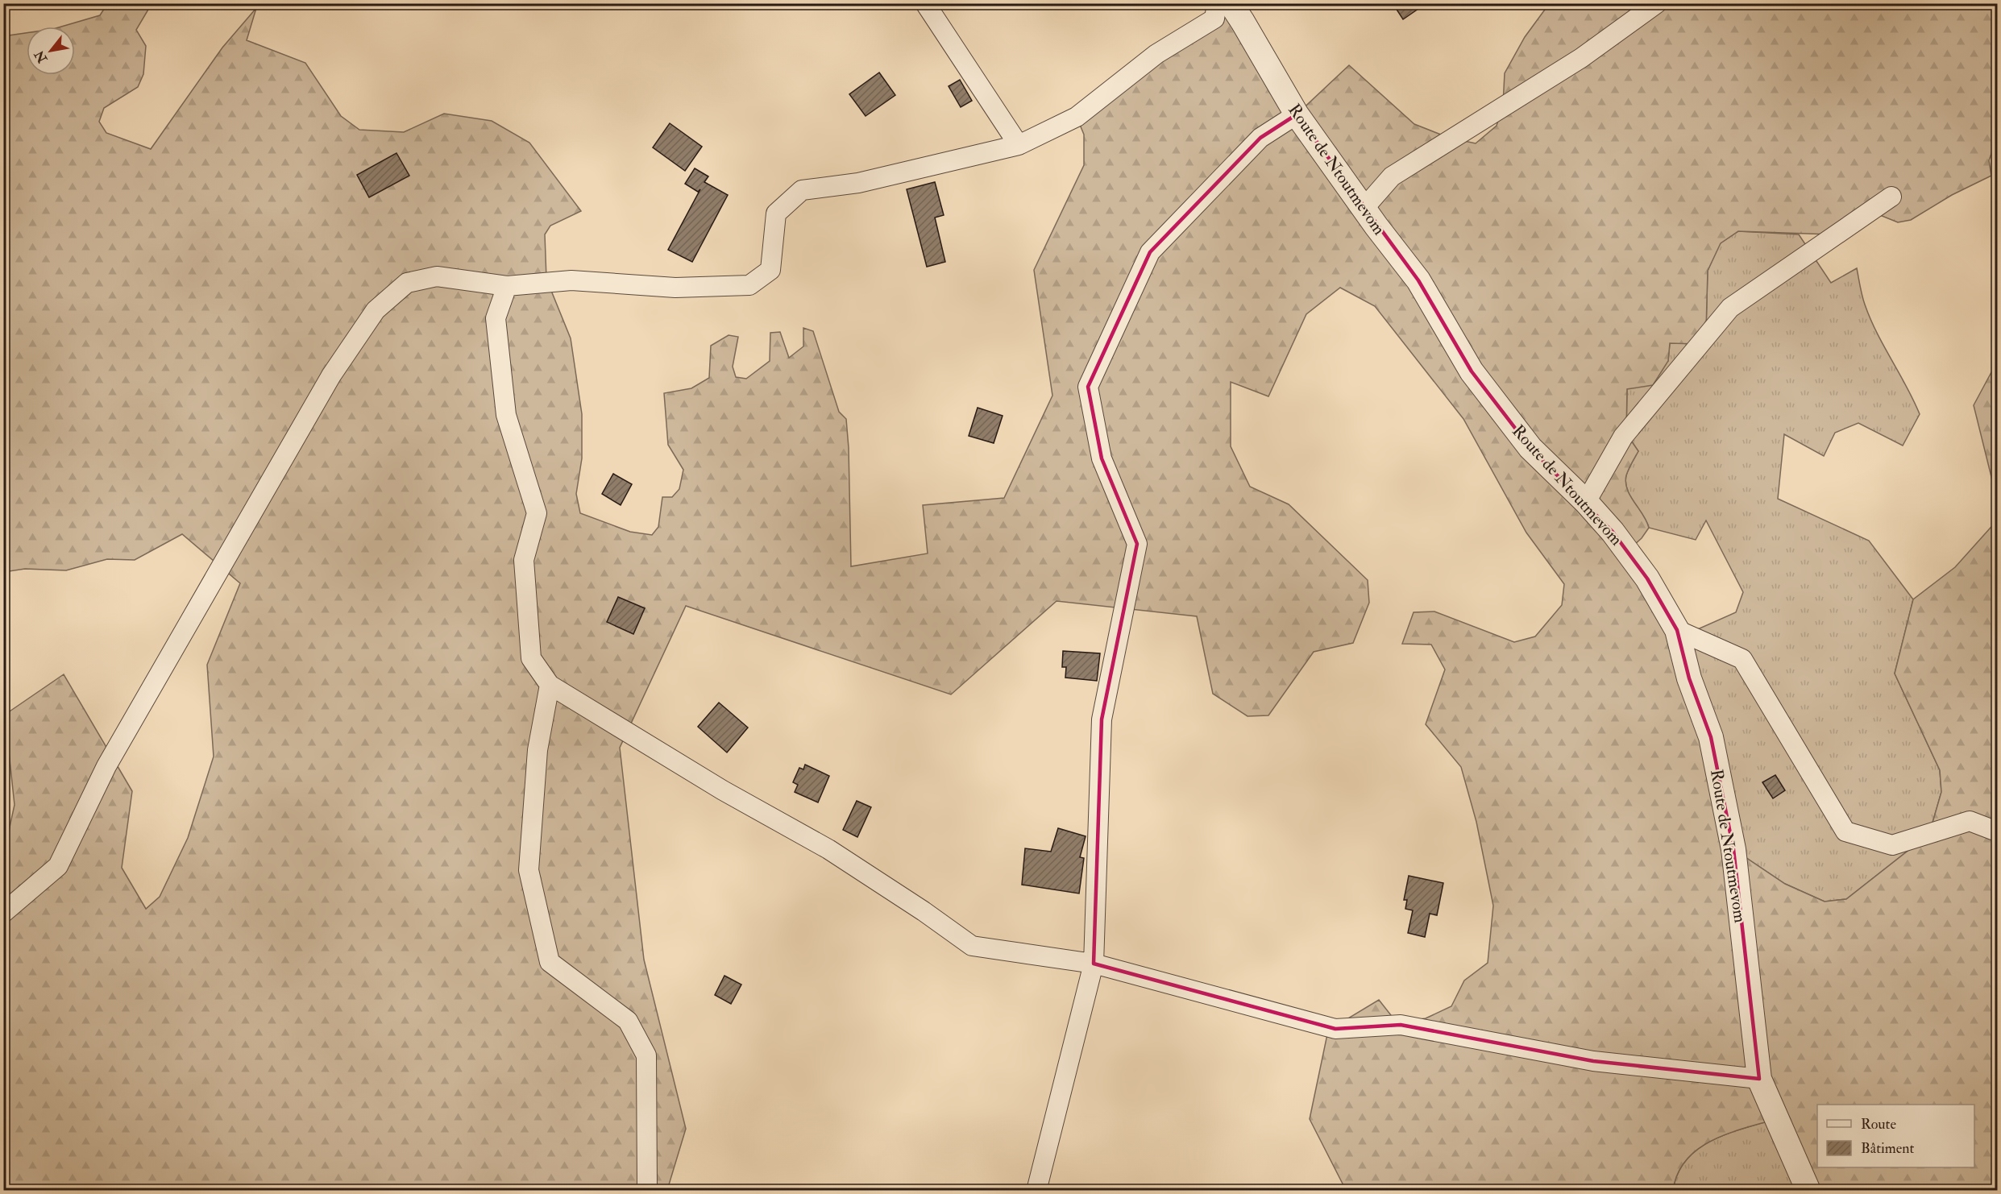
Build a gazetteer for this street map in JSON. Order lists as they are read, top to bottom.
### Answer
{
  "streets": {
    "street": ["Route de Ntoutmevom"]
  },
  "legend": ["Route", "Bâtiment"],
  "north": "bottom left"
}
